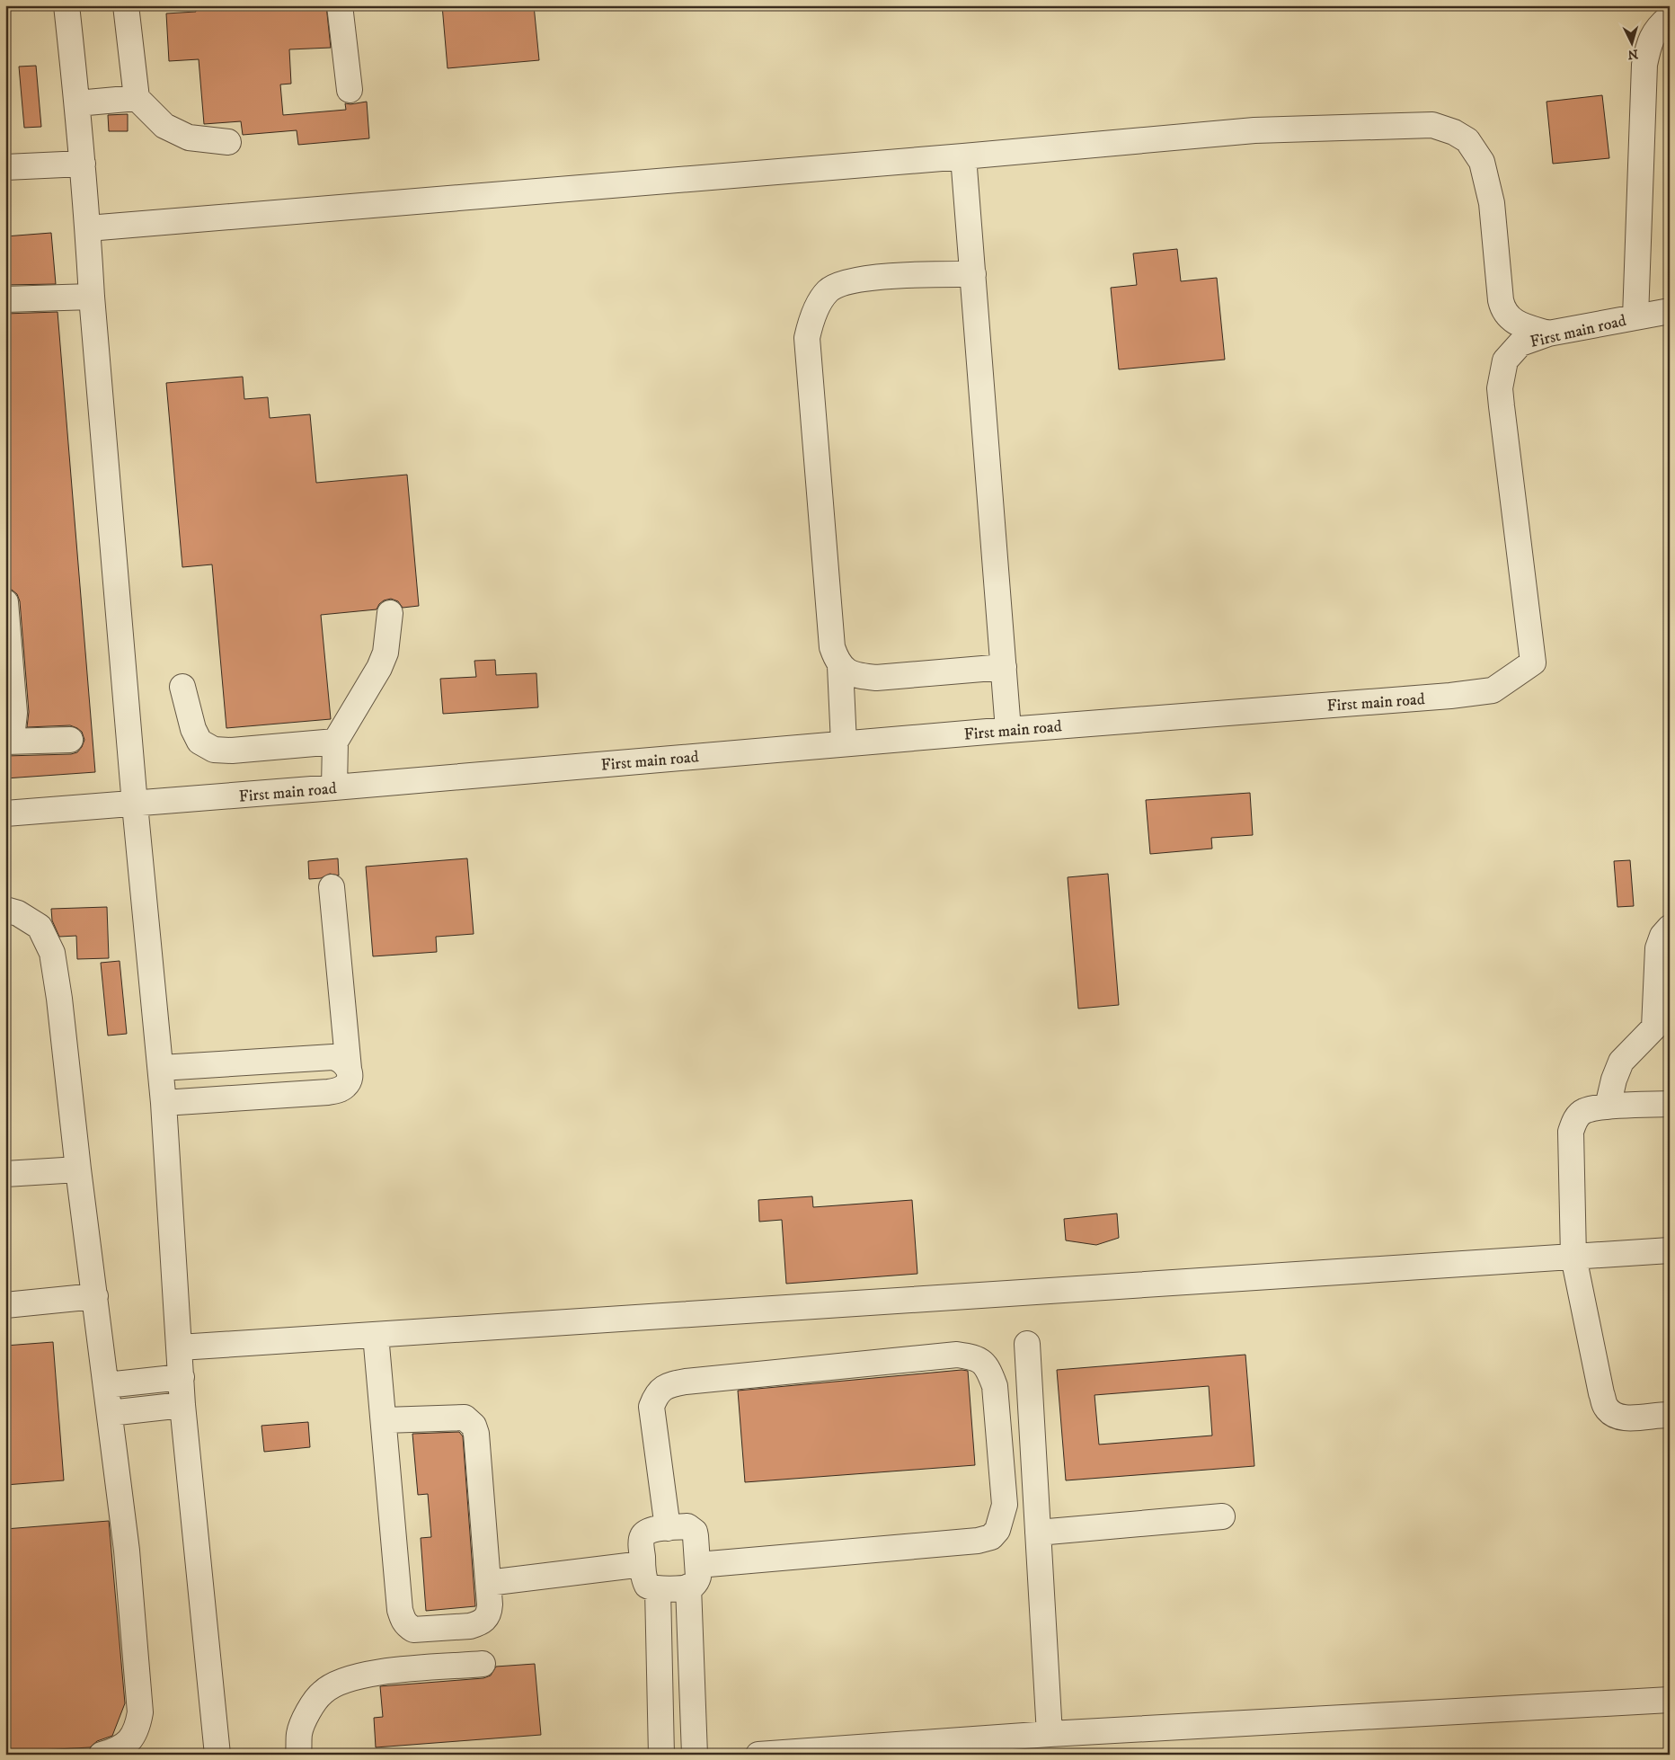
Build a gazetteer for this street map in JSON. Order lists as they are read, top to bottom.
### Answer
{
  "streets": {
    "street": ["First main road"]
  },
  "north": "bottom"
}
